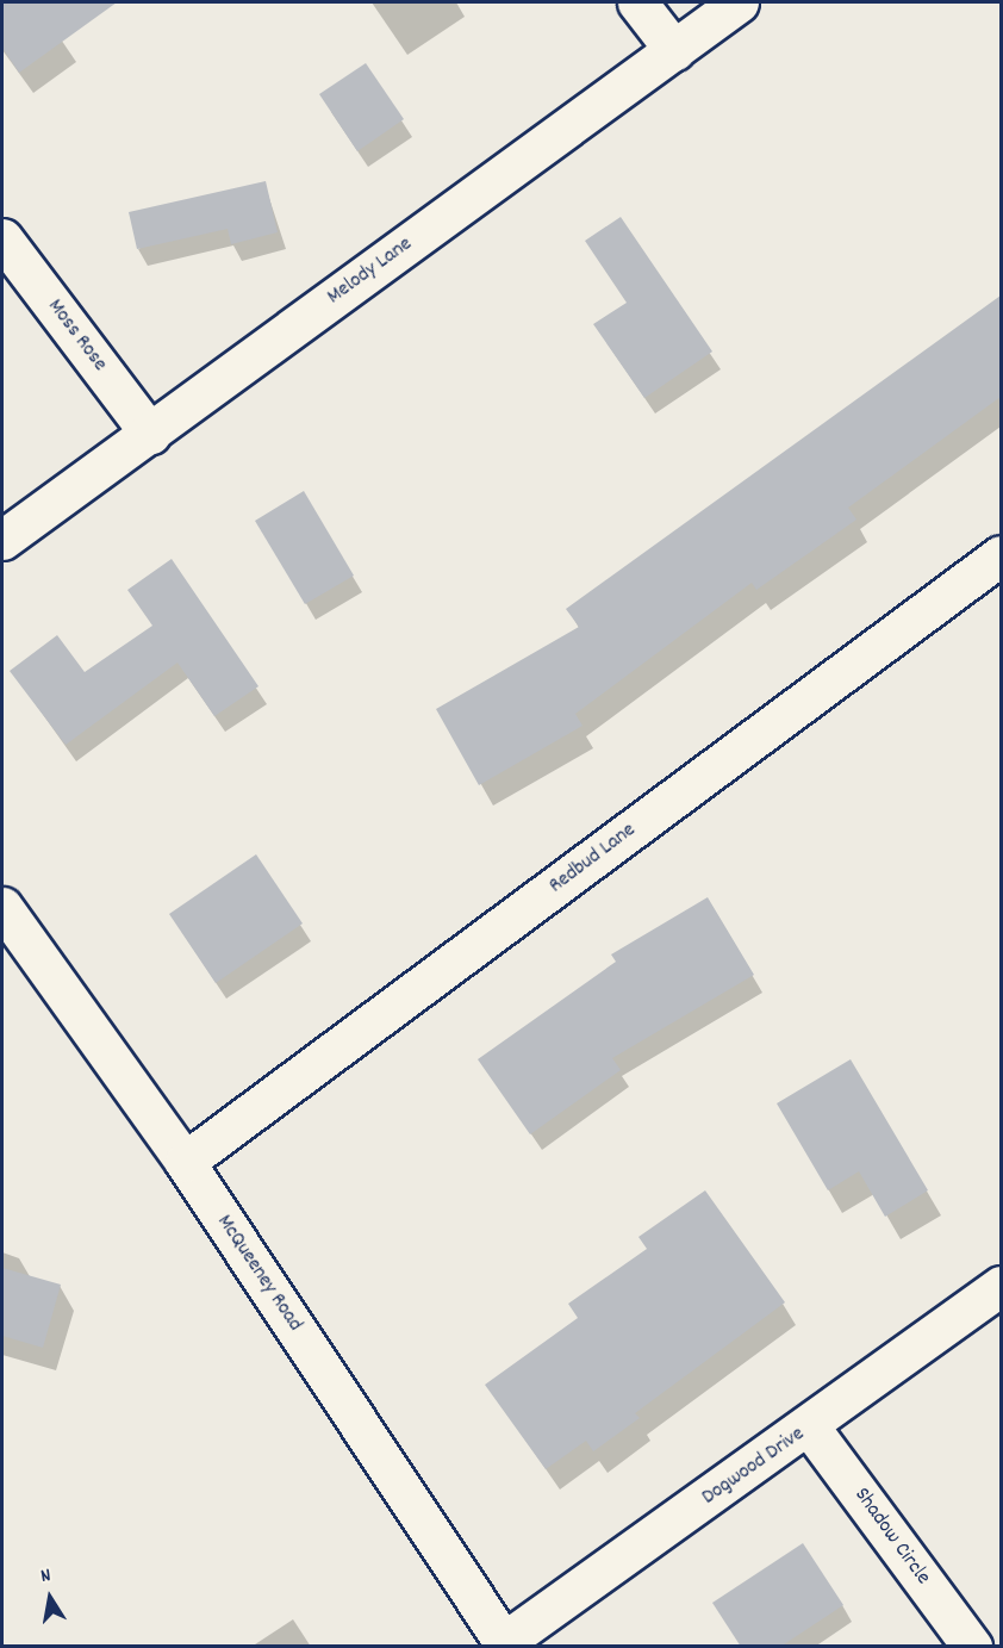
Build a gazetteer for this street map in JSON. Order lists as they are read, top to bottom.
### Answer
{
  "streets": {
    "street": [
      "Melody Lane",
      "Moss Rose",
      "Redbud Lane",
      "McQueeney Road",
      "Dogwood Drive",
      "Shadow Circle"
    ]
  },
  "crossings": [
    ["Melody Lane", "Moss Rose"],
    ["Redbud Lane", "McQueeney Road"],
    ["McQueeney Road", "Dogwood Drive"],
    ["Dogwood Drive", "Shadow Circle"]
  ],
  "north": "top"
}
